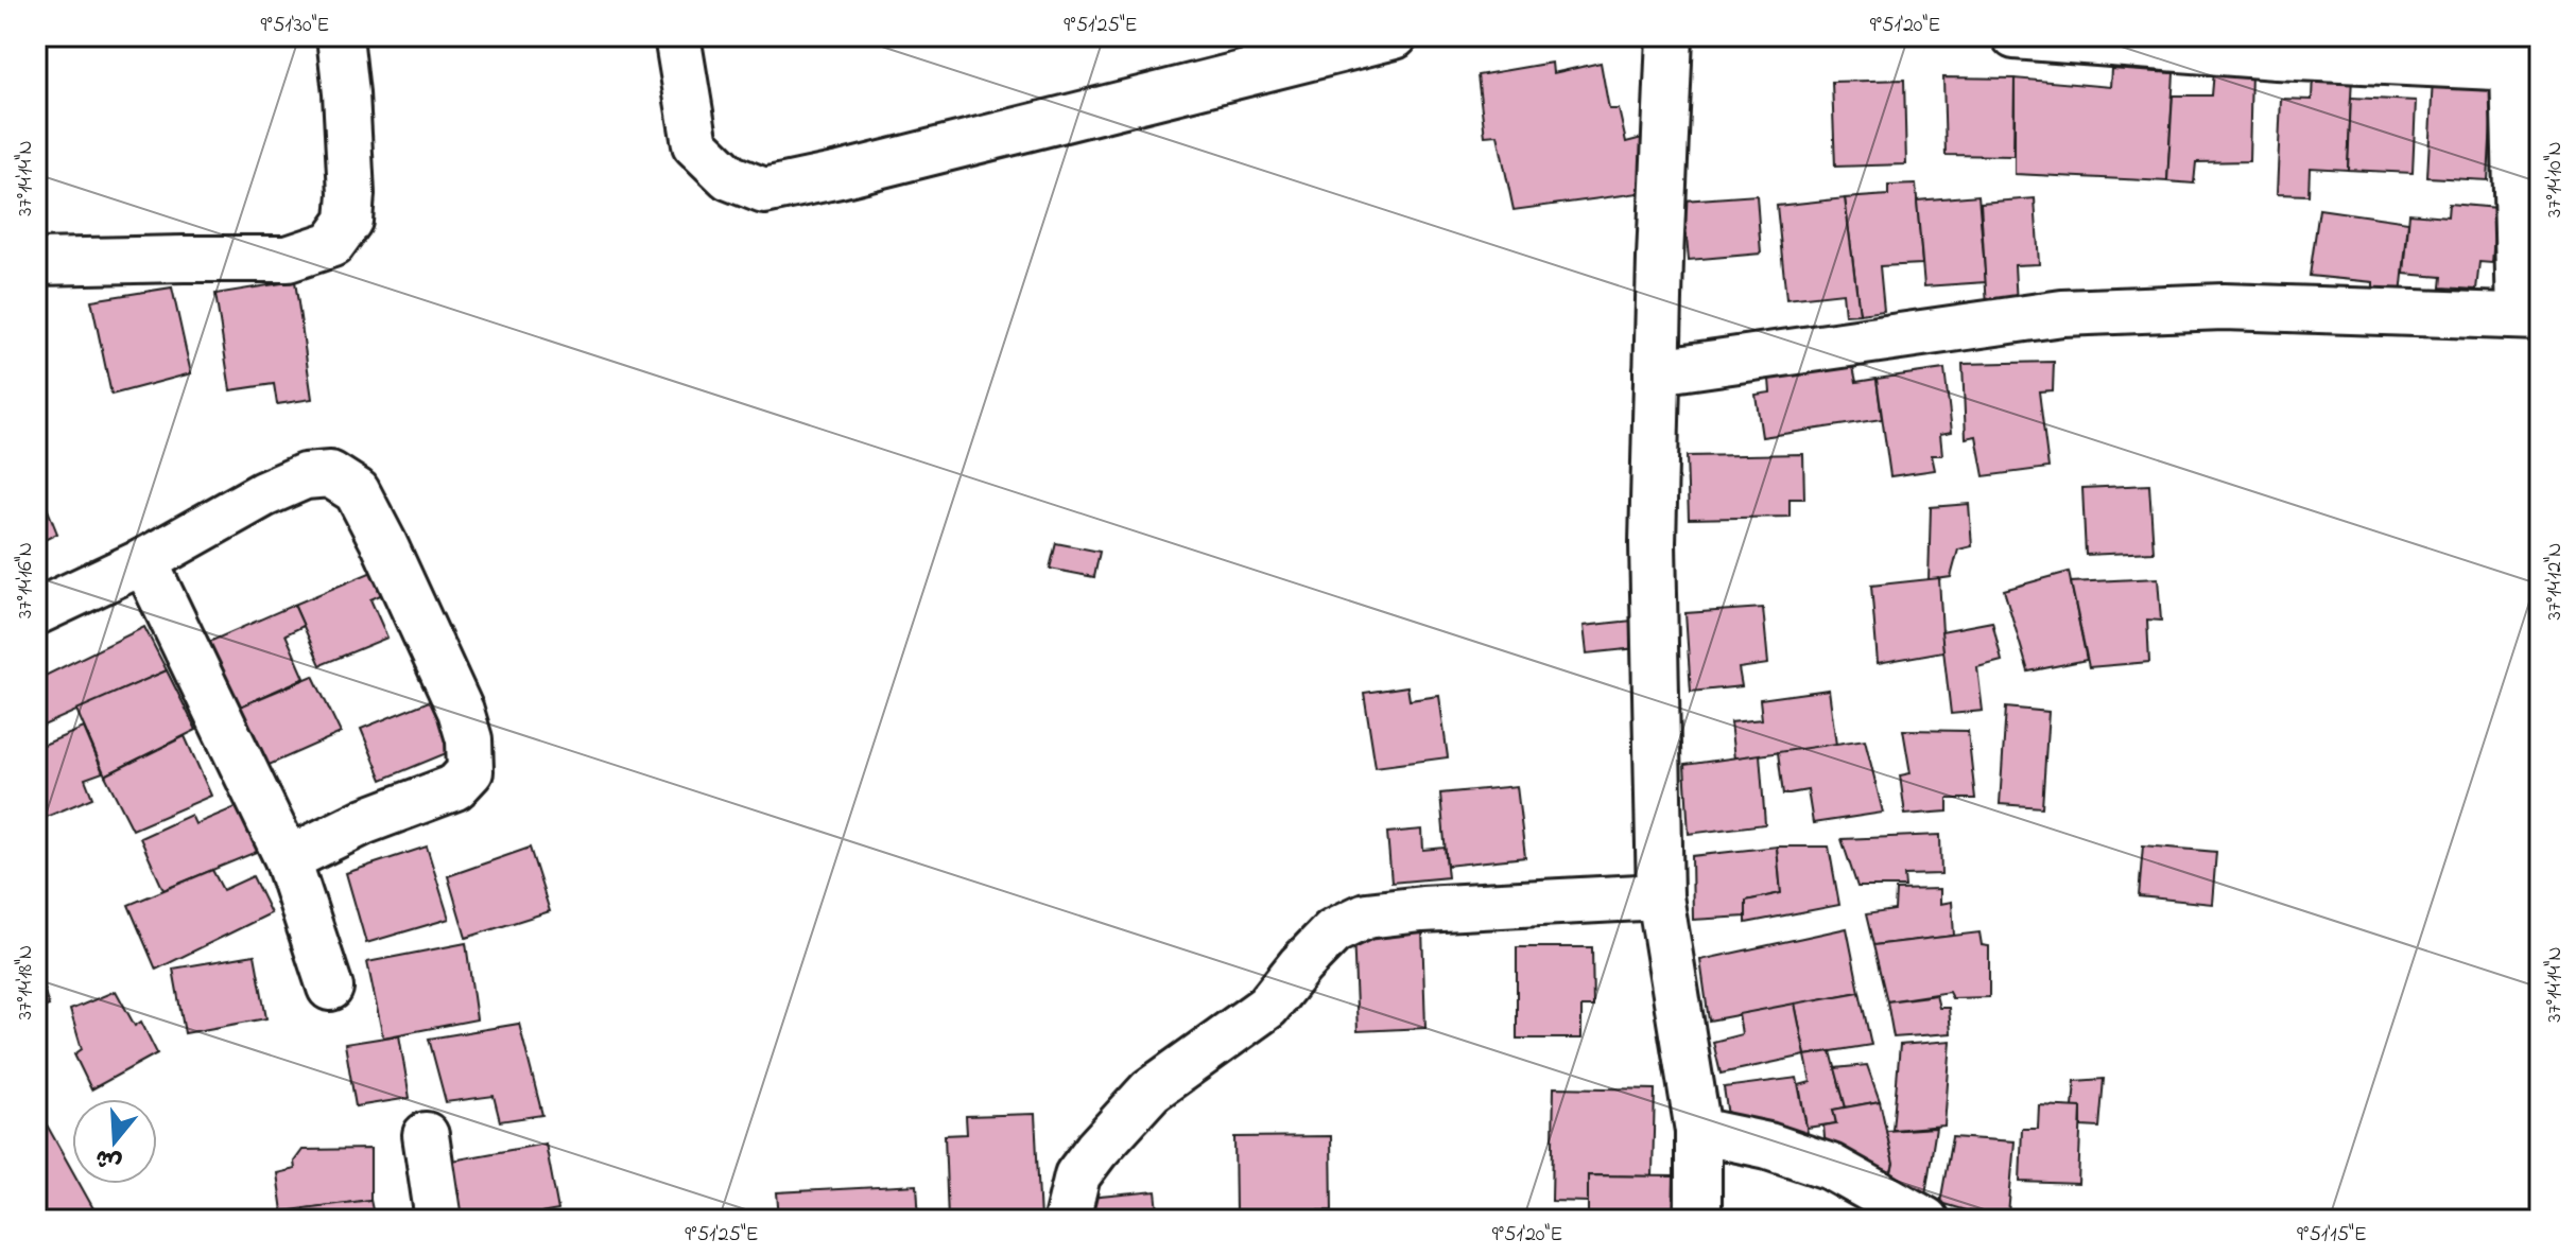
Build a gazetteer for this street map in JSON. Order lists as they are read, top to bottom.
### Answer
{
  "north": "bottom",
  "coordinates": [
    "9°51'30\"E",
    "9°51'25\"E",
    "9°51'20\"E",
    "37°14'14\"N",
    "37°14'10\"N",
    "37°14'16\"N",
    "37°14'12\"N",
    "37°14'18\"N",
    "9°51'15\"E"
  ]
}
